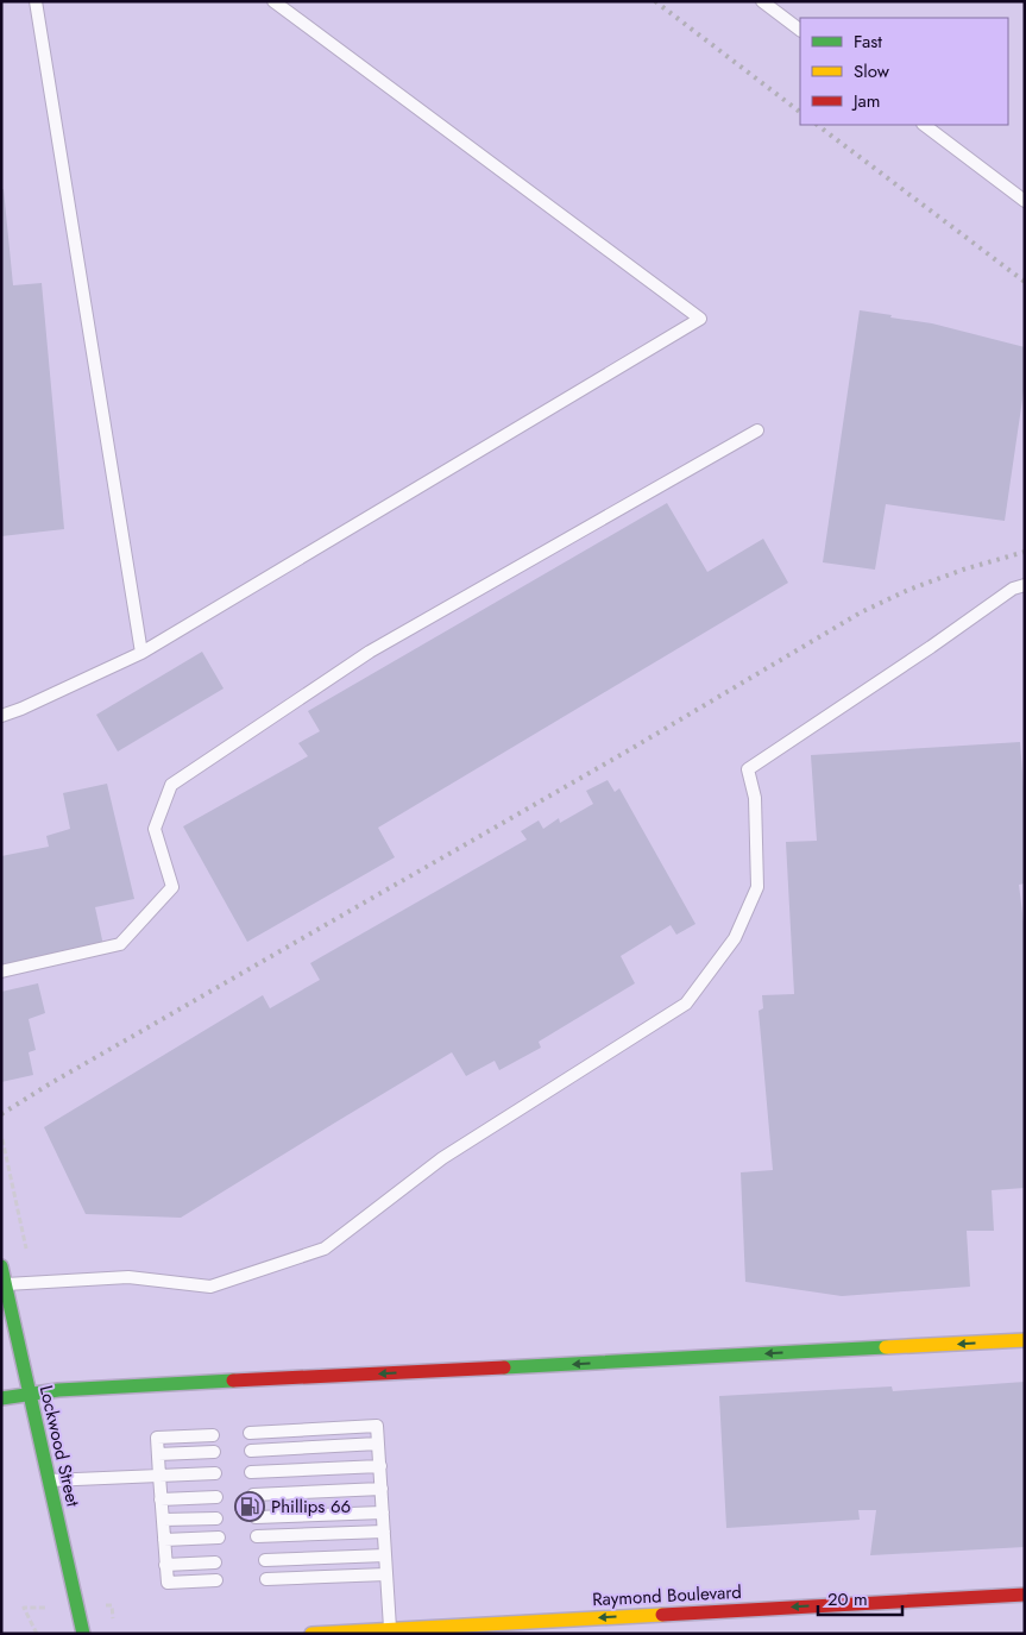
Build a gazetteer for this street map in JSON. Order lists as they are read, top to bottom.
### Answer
{
  "streets": {
    "main road": ["Lockwood Street", "Raymond Boulevard"]
  },
  "one_way": ["Raymond Boulevard"],
  "places": {
    "fuel station": ["Phillips 66"]
  },
  "legend": ["Fast", "Slow", "Jam"],
  "scale_bar": "20 m"
}
